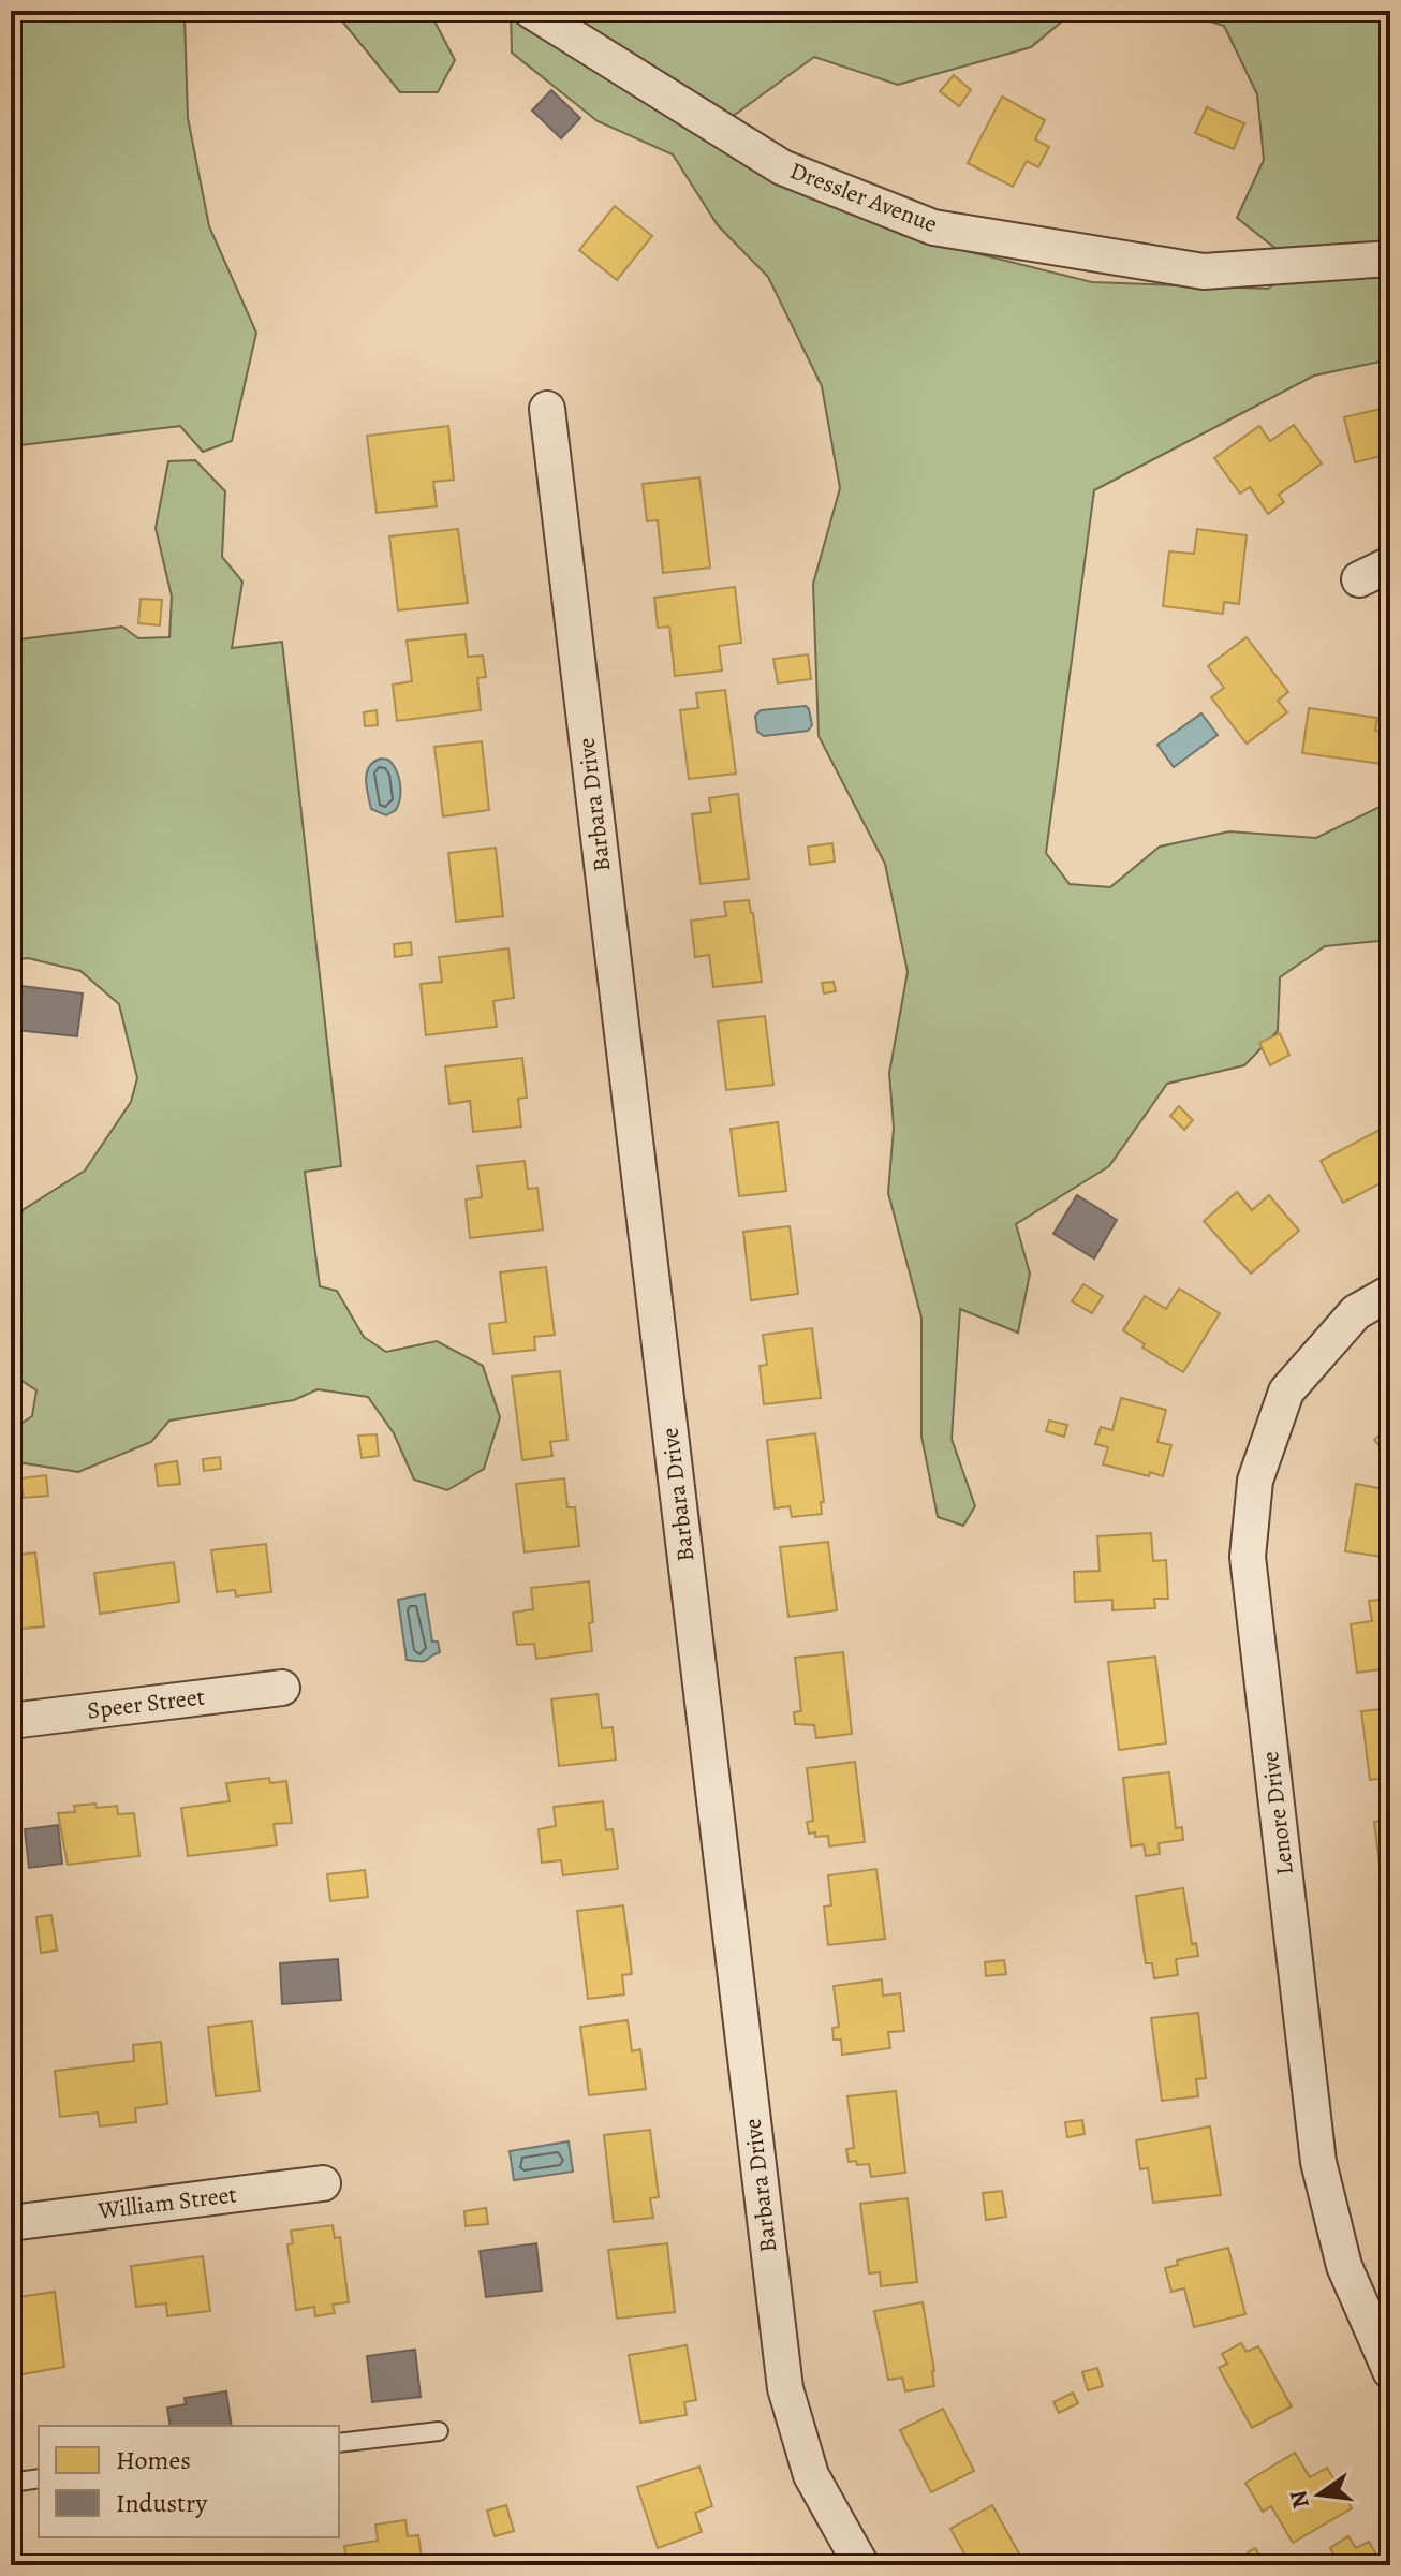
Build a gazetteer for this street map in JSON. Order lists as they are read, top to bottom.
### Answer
{
  "streets": {
    "street": [
      "Dressler Avenue",
      "Barbara Drive",
      "Speer Street",
      "Lenore Drive",
      "William Street"
    ]
  },
  "legend": ["Homes", "Industry"],
  "north": "left"
}
